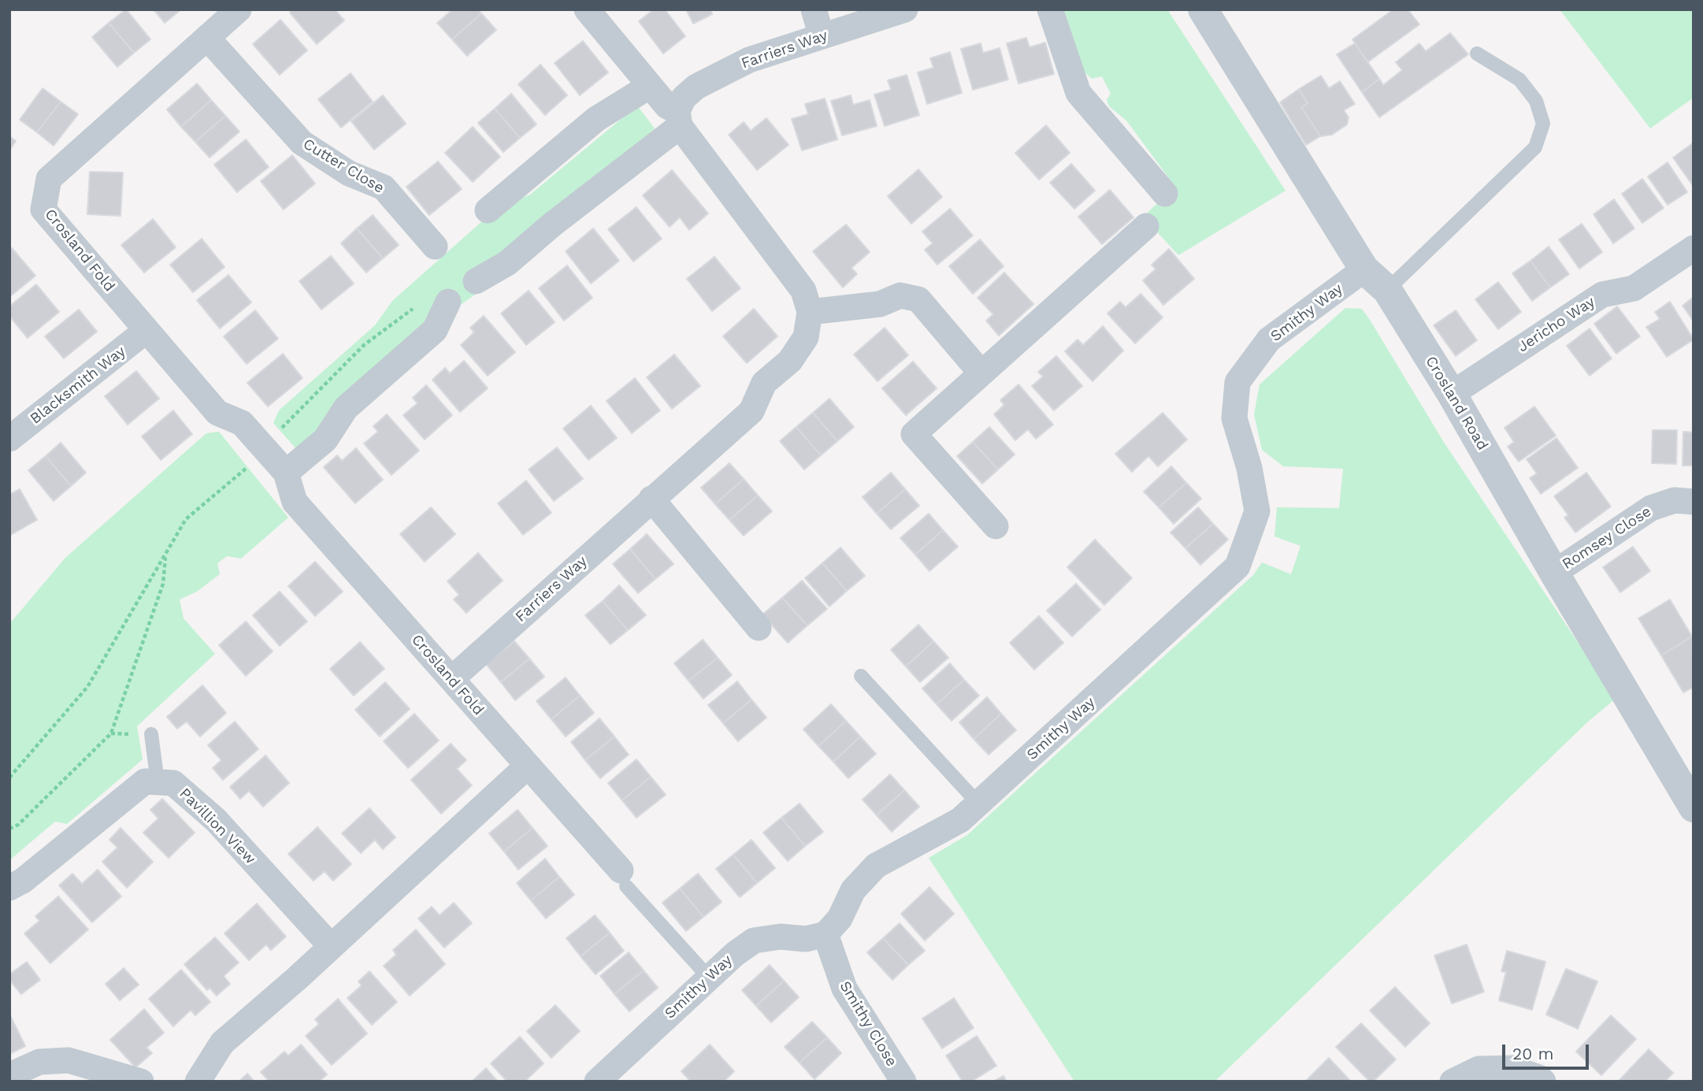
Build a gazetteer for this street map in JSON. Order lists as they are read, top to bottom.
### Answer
{
  "streets": {
    "street": [
      "Farriers Way",
      "Cutter Close",
      "Crosland Fold",
      "Smithy Way",
      "Jericho Way",
      "Blacksmith Way",
      "Crosland Road",
      "Romsey Close",
      "Pavillion View",
      "Smithy Close"
    ]
  },
  "crossings": [
    ["Farriers Way", "Crosland Fold"],
    ["Cutter Close", "Crosland Fold"],
    ["Crosland Fold", "Blacksmith Way"],
    ["Smithy Way", "Crosland Road"],
    ["Smithy Way", "Smithy Close"],
    ["Jericho Way", "Crosland Road"],
    ["Crosland Road", "Romsey Close"]
  ],
  "scale_bar": "20 m"
}
